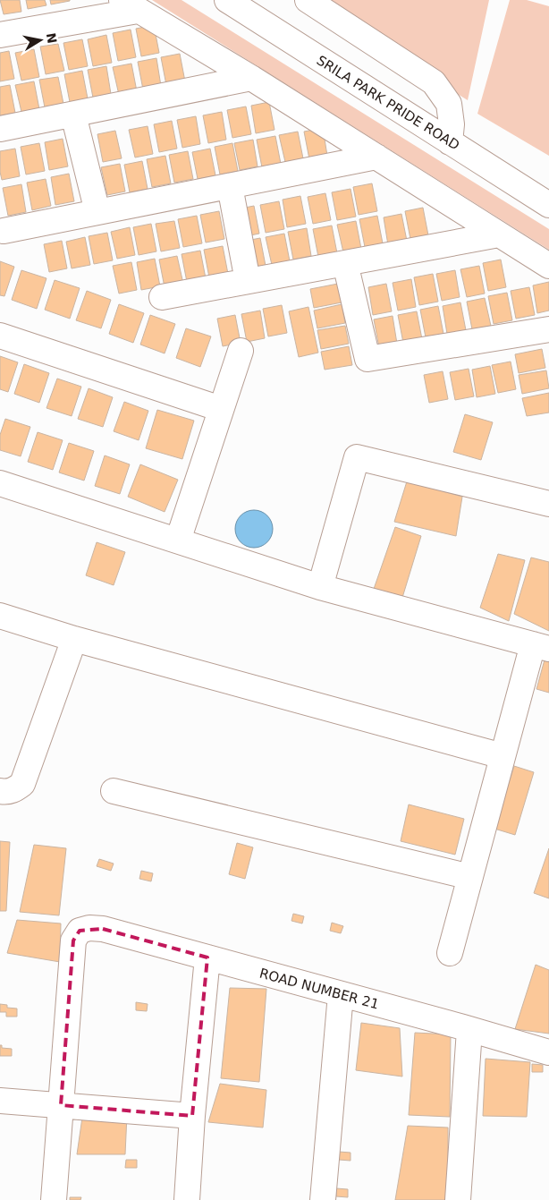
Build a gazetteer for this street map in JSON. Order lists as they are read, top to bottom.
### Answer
{
  "streets": {
    "street": ["SRILA PARK PRIDE ROAD", "ROAD NUMBER 21"]
  },
  "north": "right"
}
